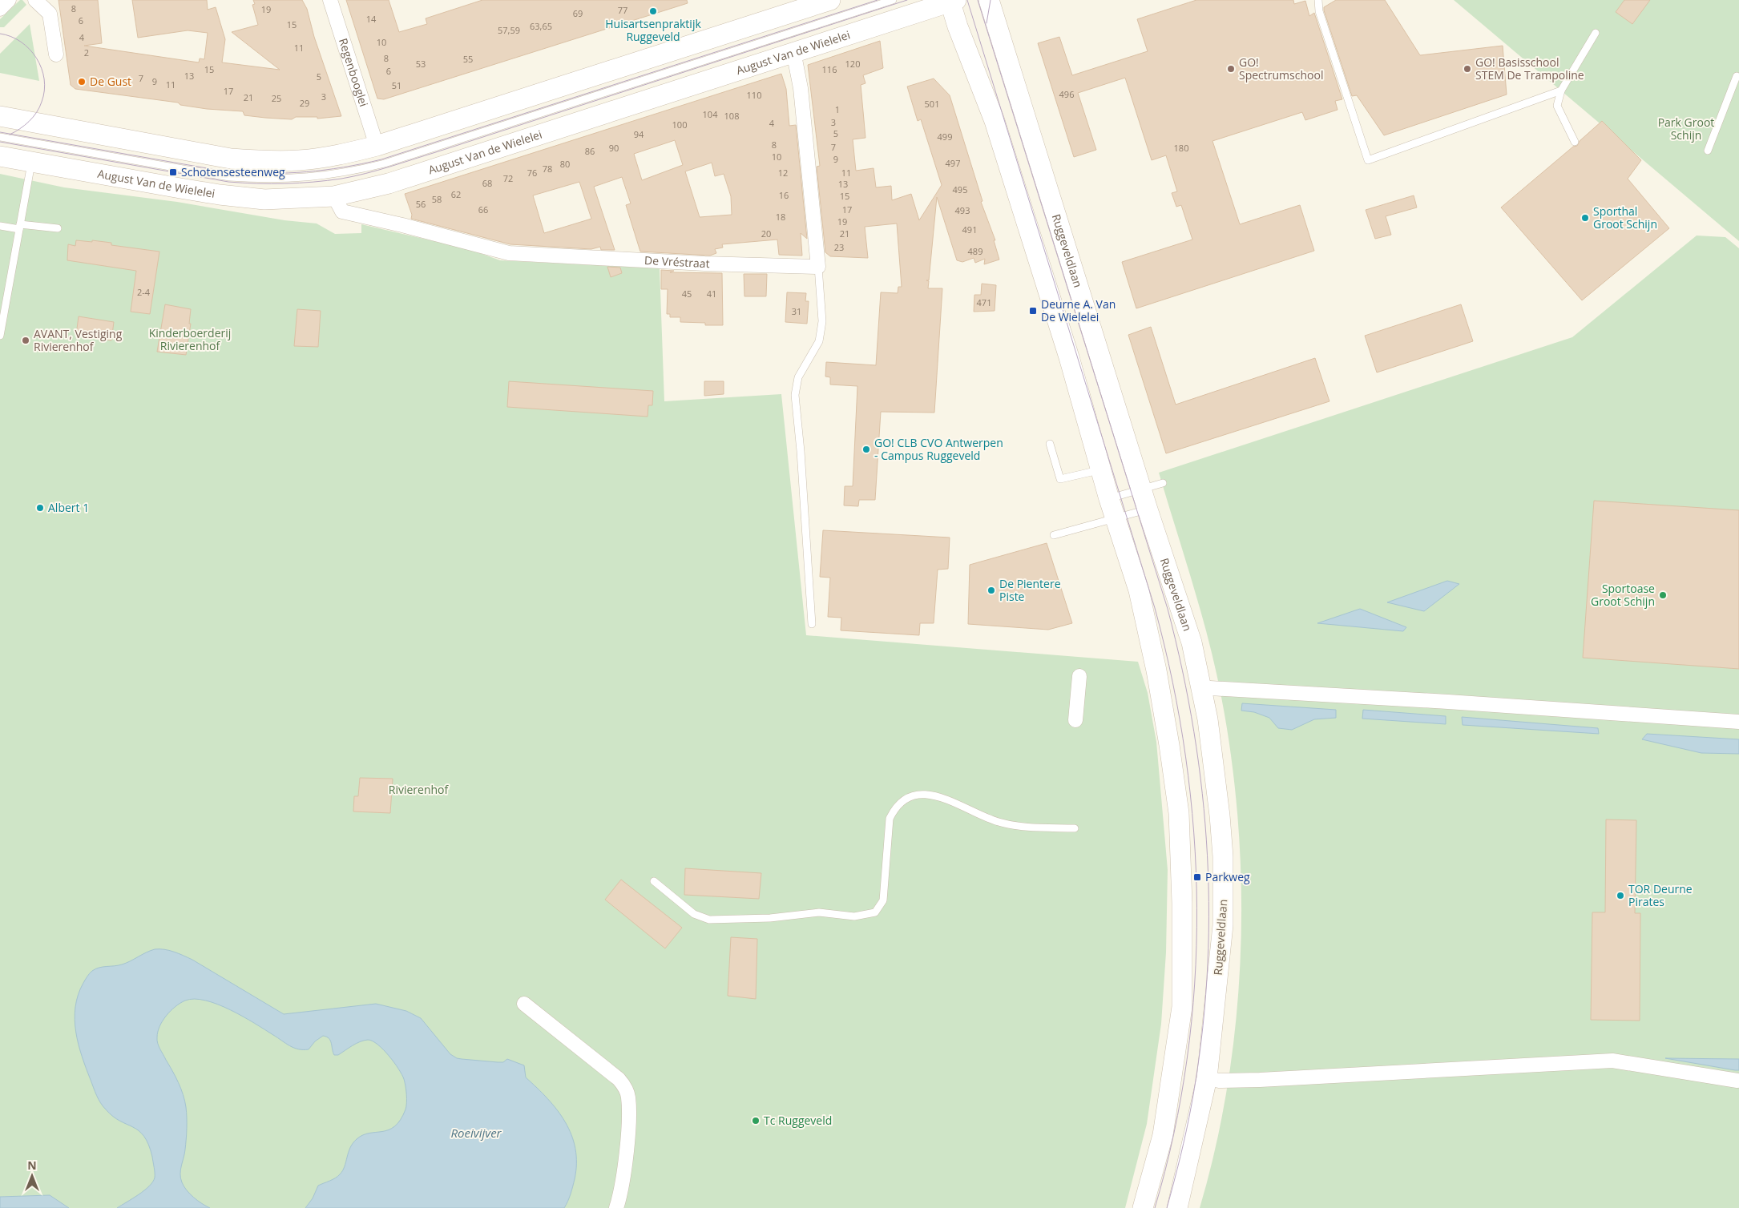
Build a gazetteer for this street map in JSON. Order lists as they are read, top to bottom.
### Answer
{
  "streets": {
    "street": [
      "August Van de Wielelei",
      "Regenbooglei",
      "Ruggeveldlaan",
      "De Vréstraat"
    ]
  },
  "crossings": [
    ["August Van de Wielelei", "De Vréstraat"]
  ],
  "water": ["Roeivijver"],
  "parks": ["Park Groot Schijn", "Kinderboerderij Rivierenhof", "Rivierenhof"],
  "places": {
    "other": [
      "Huisartsenpraktijk Ruggeveld",
      "GO! Spectrumschool",
      "GO! Basisschool STEM De Trampoline",
      "De Gust",
      "Sporthal Groot Schijn",
      "AVANT, Vestiging Rivierenhof",
      "GO! CLB CVO Antwerpen - Campus Ruggeveld",
      "Albert 1",
      "De Pientere Piste",
      "Sportoase Groot Schijn",
      "TOR Deurne Pirates",
      "Tc Ruggeveld"
    ],
    "transit": ["Schotensesteenweg", "Deurne A. Van De Wielelei", "Parkweg"]
  },
  "house_numbers": [
    "8",
    "19",
    "77",
    "69",
    "14",
    "6",
    "15",
    "63,65",
    "57,59",
    "4",
    "10",
    "11",
    "2",
    "8",
    "55",
    "53",
    "120",
    "15",
    "116",
    "6",
    "13",
    "5",
    "7",
    "9",
    "11",
    "51",
    "17",
    "496",
    "110",
    "3",
    "21",
    "25",
    "29",
    "501",
    "1",
    "104",
    "108",
    "3",
    "4",
    "100",
    "5",
    "94",
    "499",
    "8",
    "7",
    "90",
    "180",
    "86",
    "10",
    "9",
    "497",
    "80",
    "78",
    "76",
    "12",
    "11",
    "72",
    "68",
    "13",
    "495",
    "62",
    "16",
    "15",
    "58",
    "56",
    "66",
    "17",
    "493",
    "18",
    "19",
    "491",
    "20",
    "21",
    "23",
    "489",
    "2-4",
    "45",
    "41",
    "471",
    "31"
  ],
  "north": "top"
}
